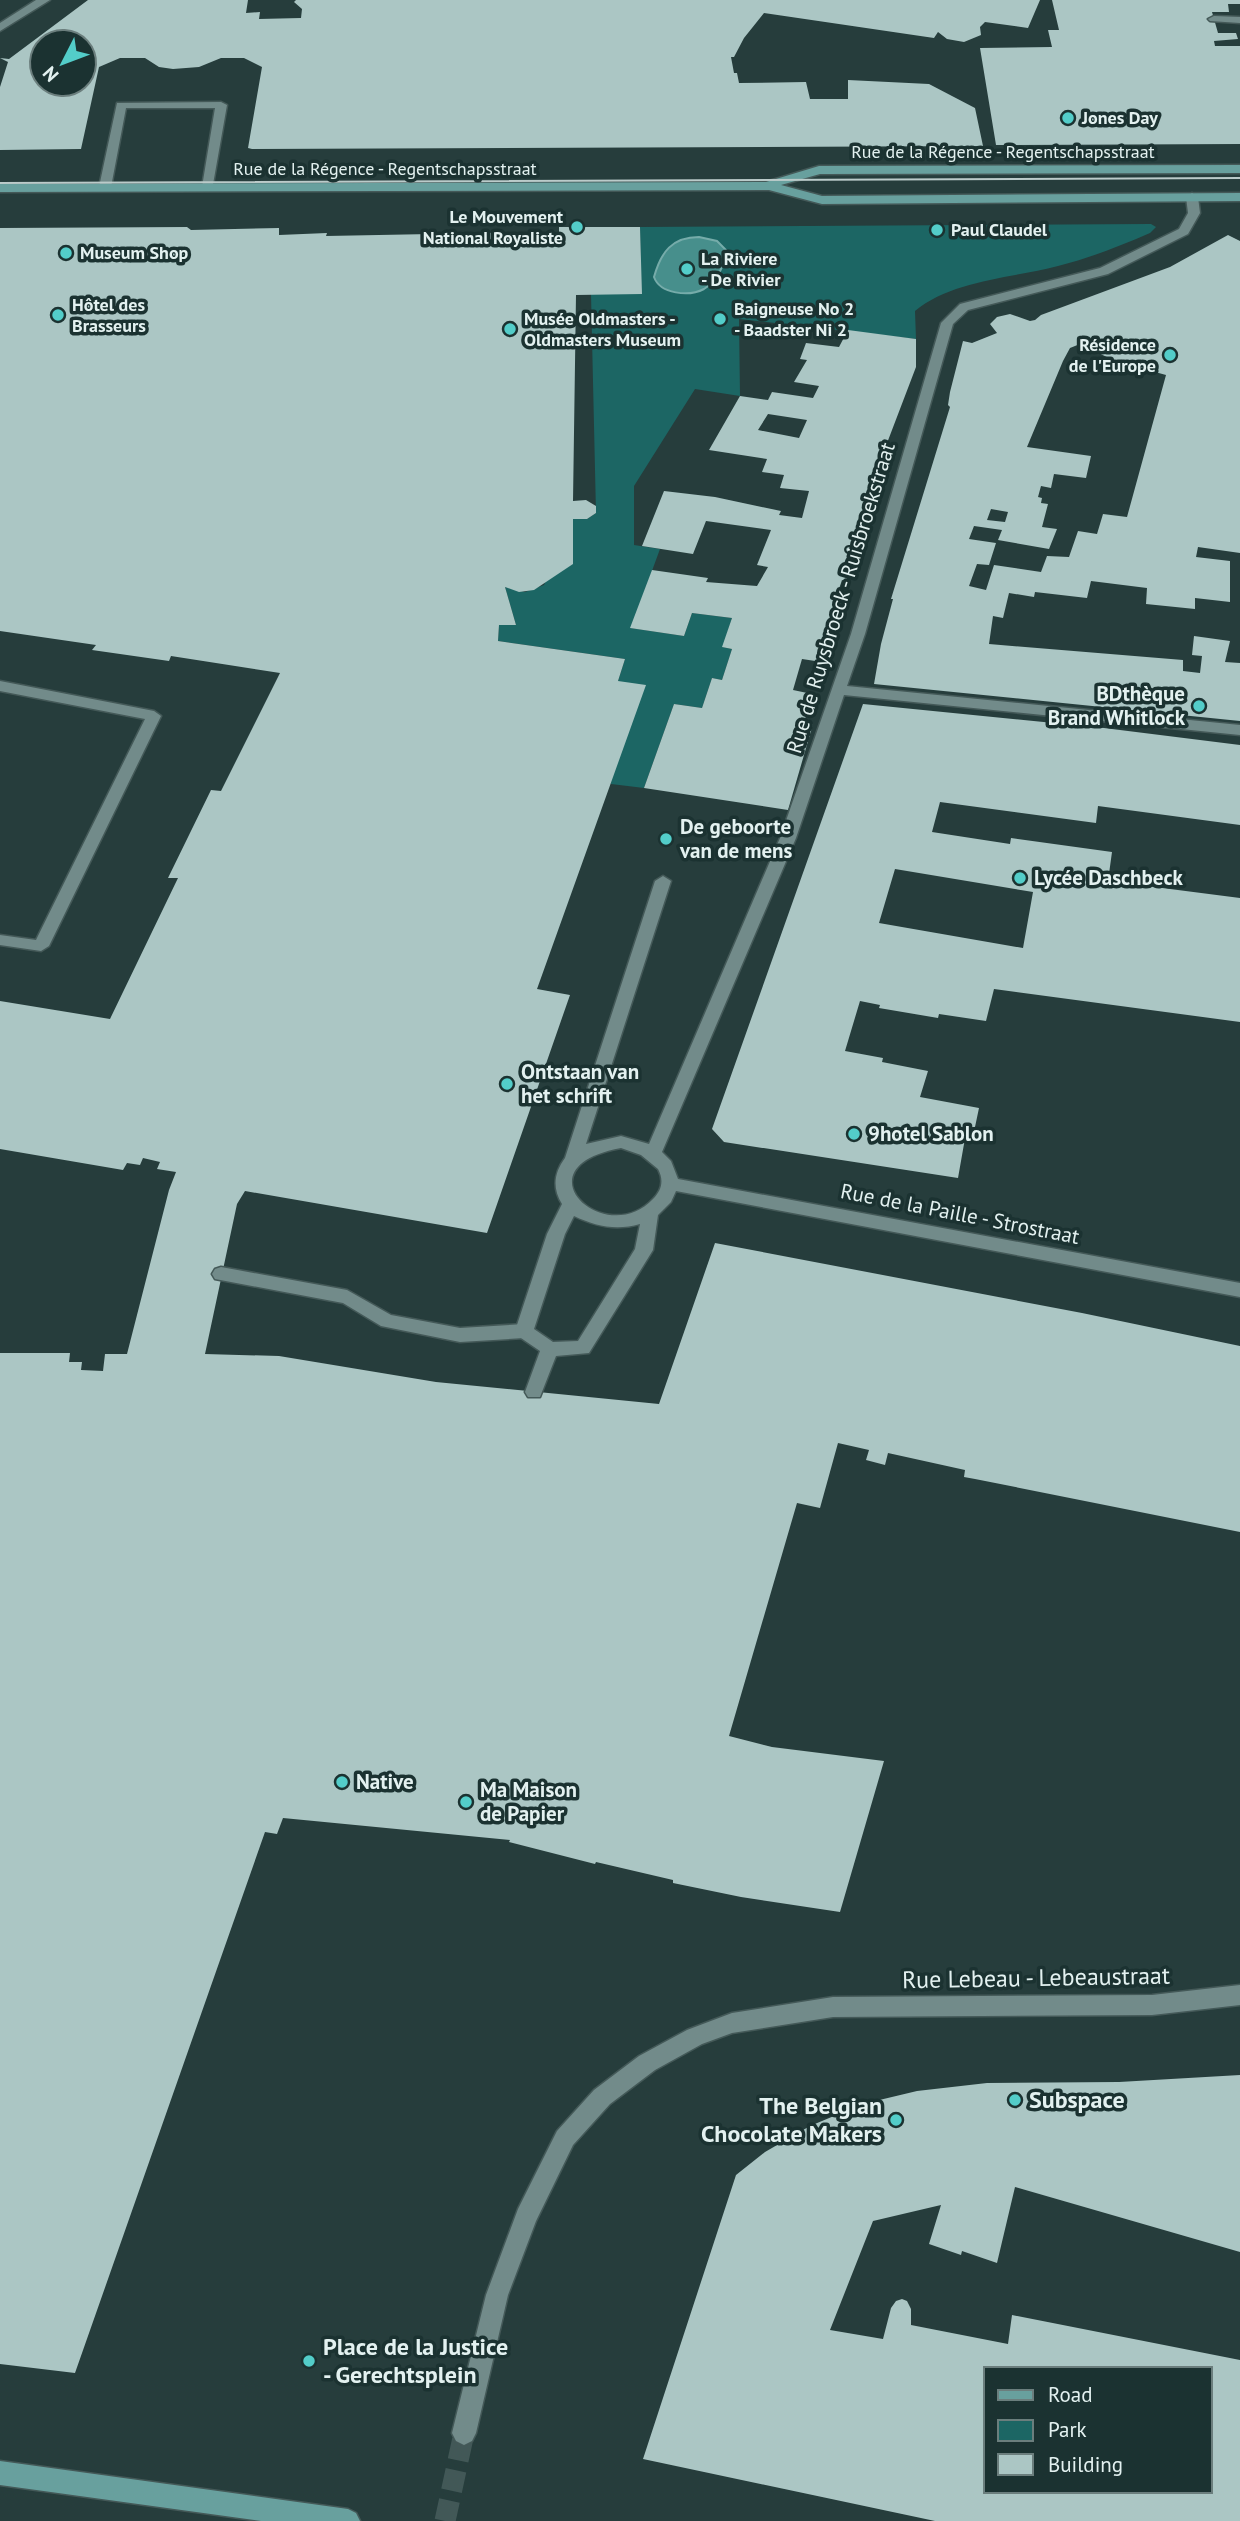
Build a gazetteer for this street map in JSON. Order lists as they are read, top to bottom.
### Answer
{
  "streets": {
    "street": [
      "Rue de la Régence - Regentschapsstraat",
      "Rue de Ruysbroeck - Ruisbroekstraat",
      "Rue de la Paille - Strostraat",
      "Rue Lebeau - Lebeaustraat"
    ]
  },
  "crossings": [
    ["Rue de la Régence - Regentschapsstraat", "Rue de Ruysbroeck - Ruisbroekstraat"],
    ["Rue de Ruysbroeck - Ruisbroekstraat", "Rue de la Paille - Strostraat"]
  ],
  "places": [
    "Jones Day",
    "Le Mouvement National Royaliste",
    "Paul Claudel",
    "Museum Shop",
    "La Riviere - De Rivier",
    "Hôtel des Brasseurs",
    "Baigneuse No 2 - Baadster Ni 2",
    "Musée Oldmasters - Oldmasters Museum",
    "Résidence de l'Europe",
    "BDthèque Brand Whitlock",
    "De geboorte van de mens",
    "Lycée Daschbeck",
    "Ontstaan van het schrift",
    "9hotel Sablon",
    "Native",
    "Ma Maison de Papier",
    "Subspace",
    "The Belgian Chocolate Makers",
    "Place de la Justice - Gerechtsplein"
  ],
  "legend": ["Road", "Park", "Building"],
  "north": "bottom left"
}
